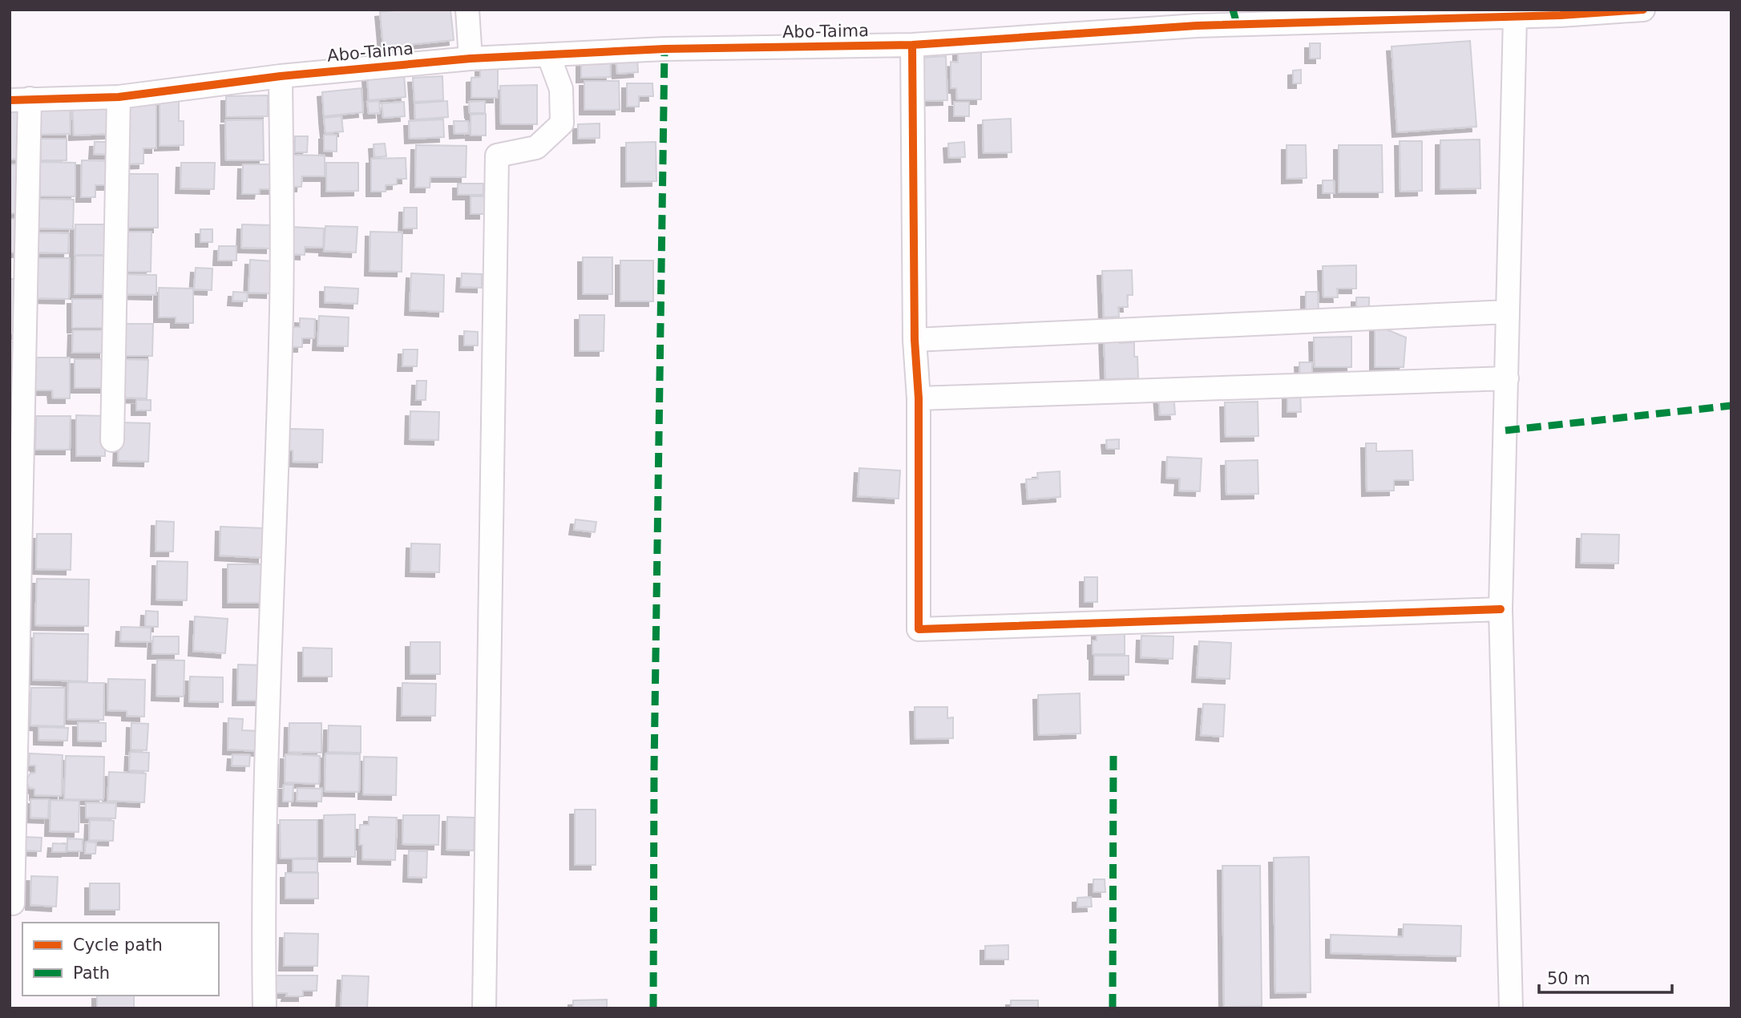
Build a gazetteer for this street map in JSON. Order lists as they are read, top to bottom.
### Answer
{
  "streets": {
    "street": ["Abo-Taima"]
  },
  "legend": ["Cycle path", "Path"],
  "scale_bar": "50 m"
}
